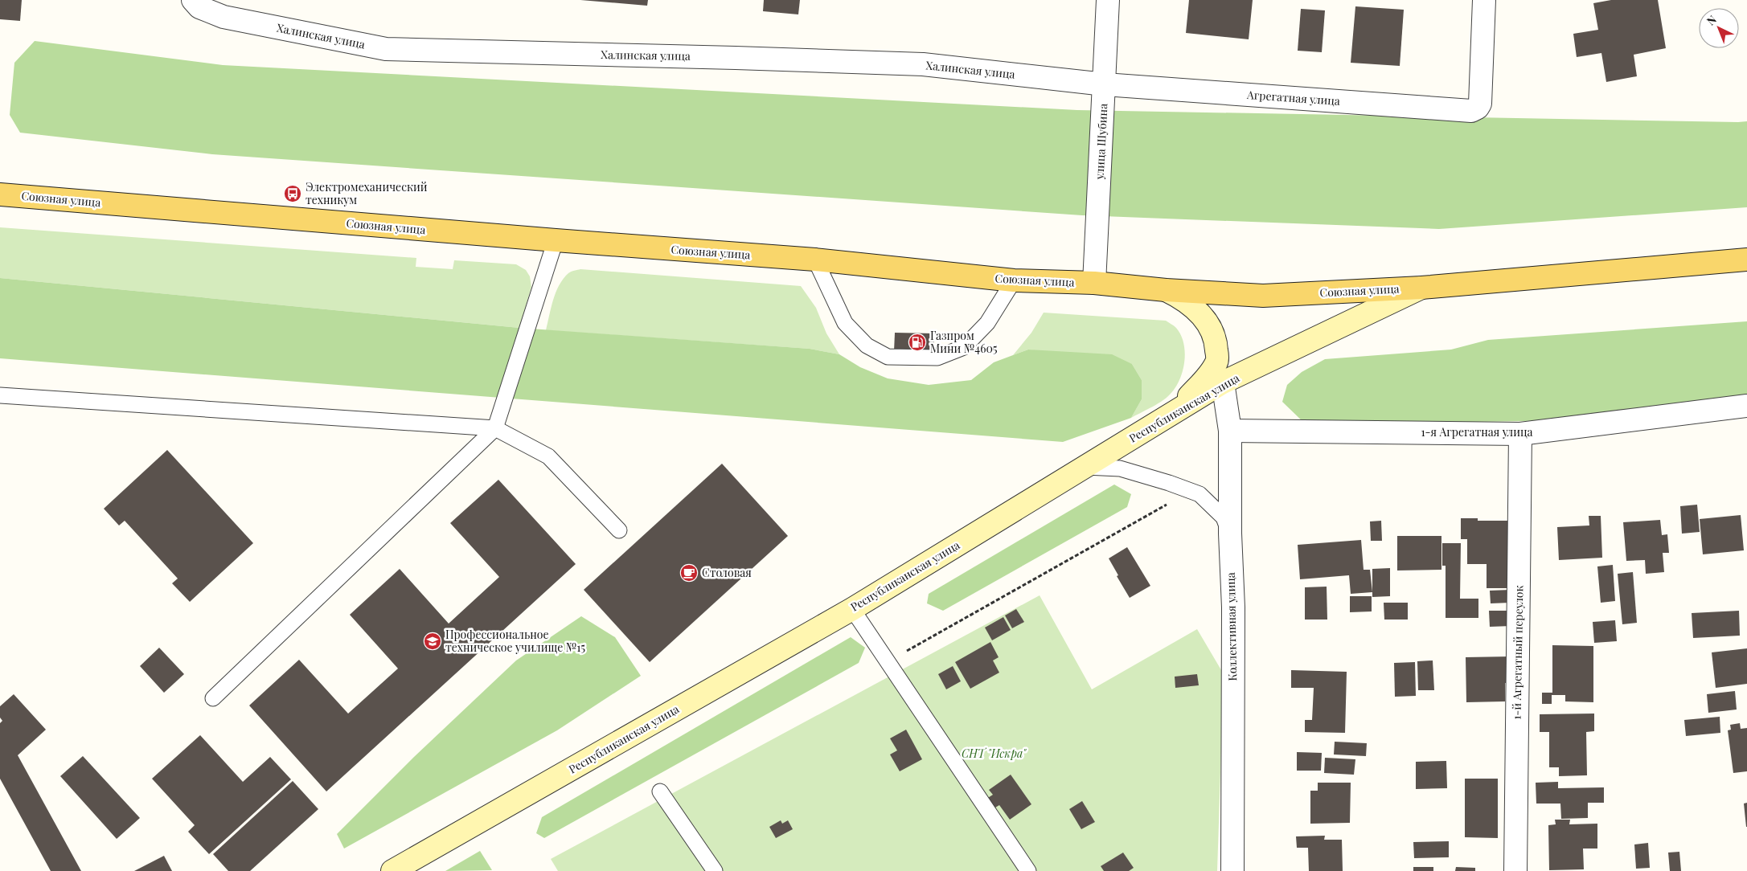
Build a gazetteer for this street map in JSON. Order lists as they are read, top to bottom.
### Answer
{
  "streets": {
    "main road": ["Союзная улица", "Республиканская улица"],
    "street": [
      "Халинская улица",
      "Агрегатная улица",
      "улица Шубина",
      "1-я Агрегатная улица",
      "Коллективная улица",
      "1-й Агрегатный переулок"
    ]
  },
  "crossings": [
    ["Халинская улица", "Агрегатная улица"],
    ["Халинская улица", "улица Шубина"],
    ["Агрегатная улица", "улица Шубина"],
    ["улица Шубина", "Союзная улица"],
    ["Союзная улица", "Республиканская улица"],
    ["Республиканская улица", "Коллективная улица"],
    ["1-я Агрегатная улица", "Коллективная улица"],
    ["1-я Агрегатная улица", "1-й Агрегатный переулок"]
  ],
  "parks": ["СНТ \"Искра\""],
  "places": {
    "bus stop": ["Электромеханический техникум"],
    "fuel station": ["Газпром Мини №4605"],
    "cafe": ["Столовая"],
    "school or university": ["Профессиональное техническое училище №15"]
  },
  "north": "top left"
}
